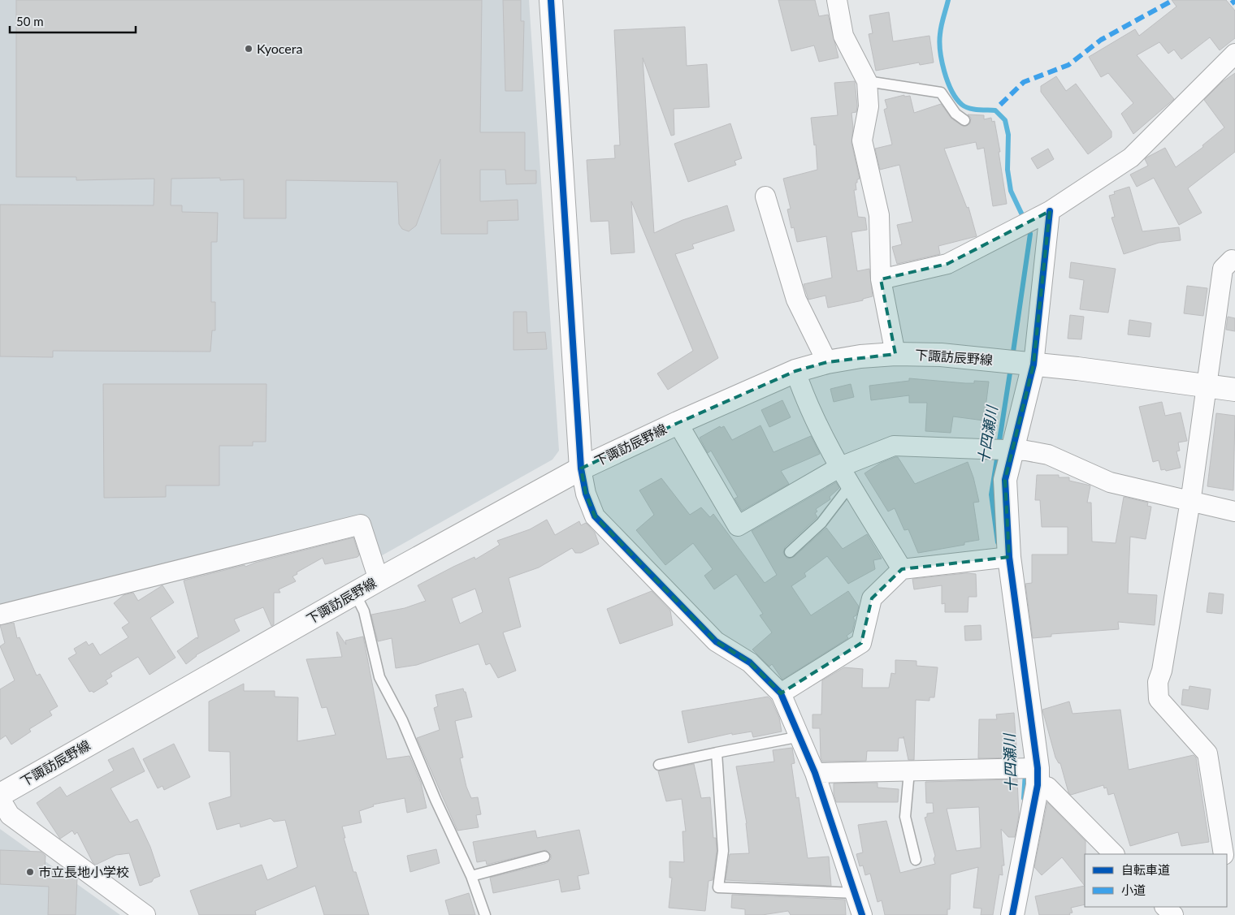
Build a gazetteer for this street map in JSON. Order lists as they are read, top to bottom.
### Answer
{
  "streets": {
    "main road": ["下諏訪辰野線"]
  },
  "water": ["十四瀬川"],
  "places": ["Kyocera", "市立長地小学校"],
  "legend": ["自転車道", "小道"],
  "scale_bar": "50 m"
}
